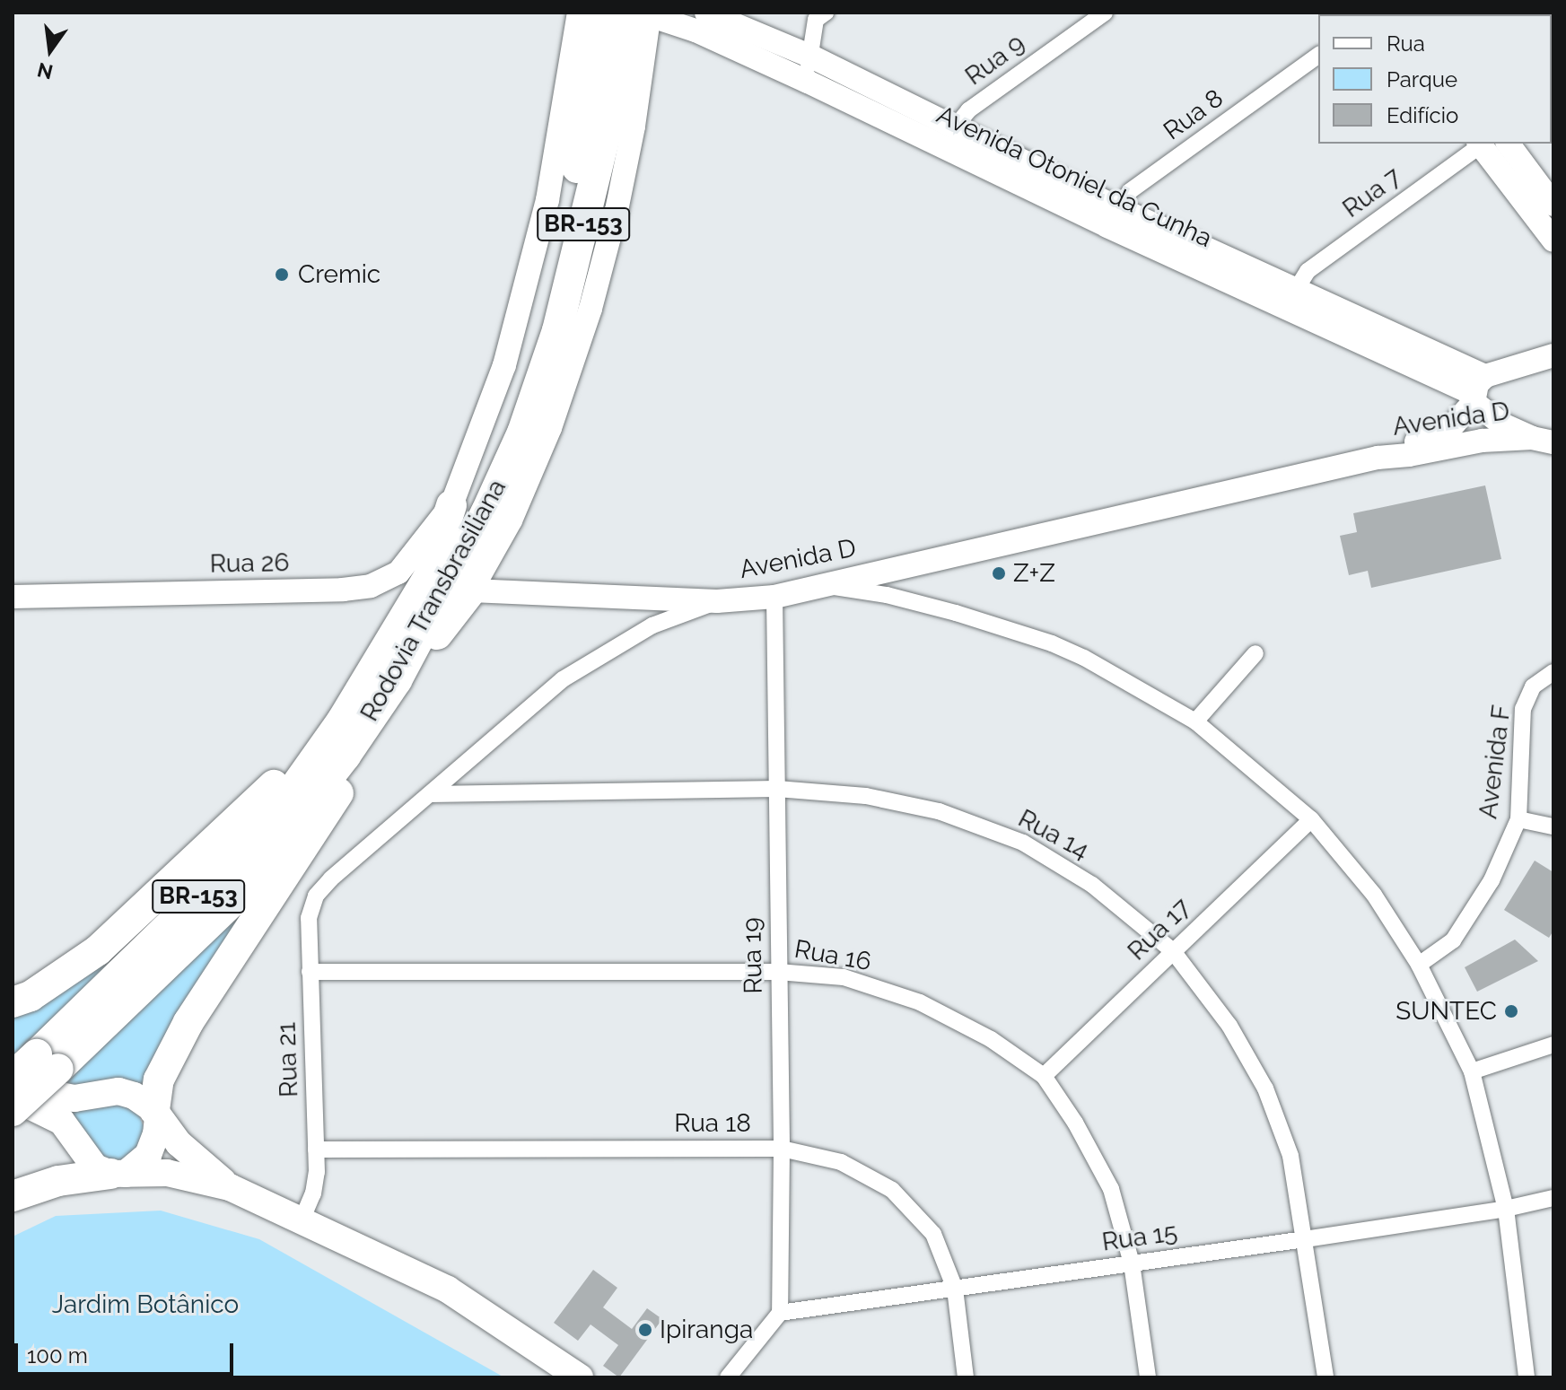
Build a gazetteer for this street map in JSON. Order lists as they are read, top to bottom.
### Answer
{
  "streets": {
    "highway": ["BR-153", "Rodovia Transbrasiliana"],
    "main road": ["Avenida Otoniel da Cunha", "Avenida D", "Rua 26"],
    "street": [
      "Rua 9",
      "Rua 8",
      "Rua 7",
      "Avenida F",
      "Rua 14",
      "Rua 17",
      "Rua 19",
      "Rua 16",
      "Rua 21",
      "Rua 18",
      "Rua 15"
    ]
  },
  "crossings": [
    ["Rua 9", "Avenida Otoniel da Cunha"],
    ["Rua 8", "Avenida Otoniel da Cunha"],
    ["Avenida Otoniel da Cunha", "Rua 7"],
    ["Avenida Otoniel da Cunha", "Avenida D"],
    ["Avenida Otoniel da Cunha", "Rodovia Transbrasiliana"],
    ["Avenida D", "Rua 14"],
    ["Avenida D", "Rua 19"],
    ["Avenida D", "Rua 21"],
    ["Rua 26", "Rodovia Transbrasiliana"],
    ["Rua 14", "Rua 17"],
    ["Rua 14", "Rua 19"],
    ["Rua 14", "Rua 15"],
    ["Rua 17", "Rua 16"],
    ["Rua 19", "Rua 16"],
    ["Rua 19", "Rua 18"],
    ["Rua 19", "Rua 15"],
    ["Rua 16", "Rua 21"],
    ["Rua 16", "Rua 15"],
    ["Rua 21", "Rua 18"],
    ["Rua 18", "Rua 15"]
  ],
  "parks": ["Jardim Botânico"],
  "places": [
    "Cremic",
    "Z+Z",
    "SUNTEC",
    "Ipiranga"
  ],
  "legend": ["Rua", "Parque", "Edifício"],
  "scale_bar": "100 m",
  "north": "bottom"
}
